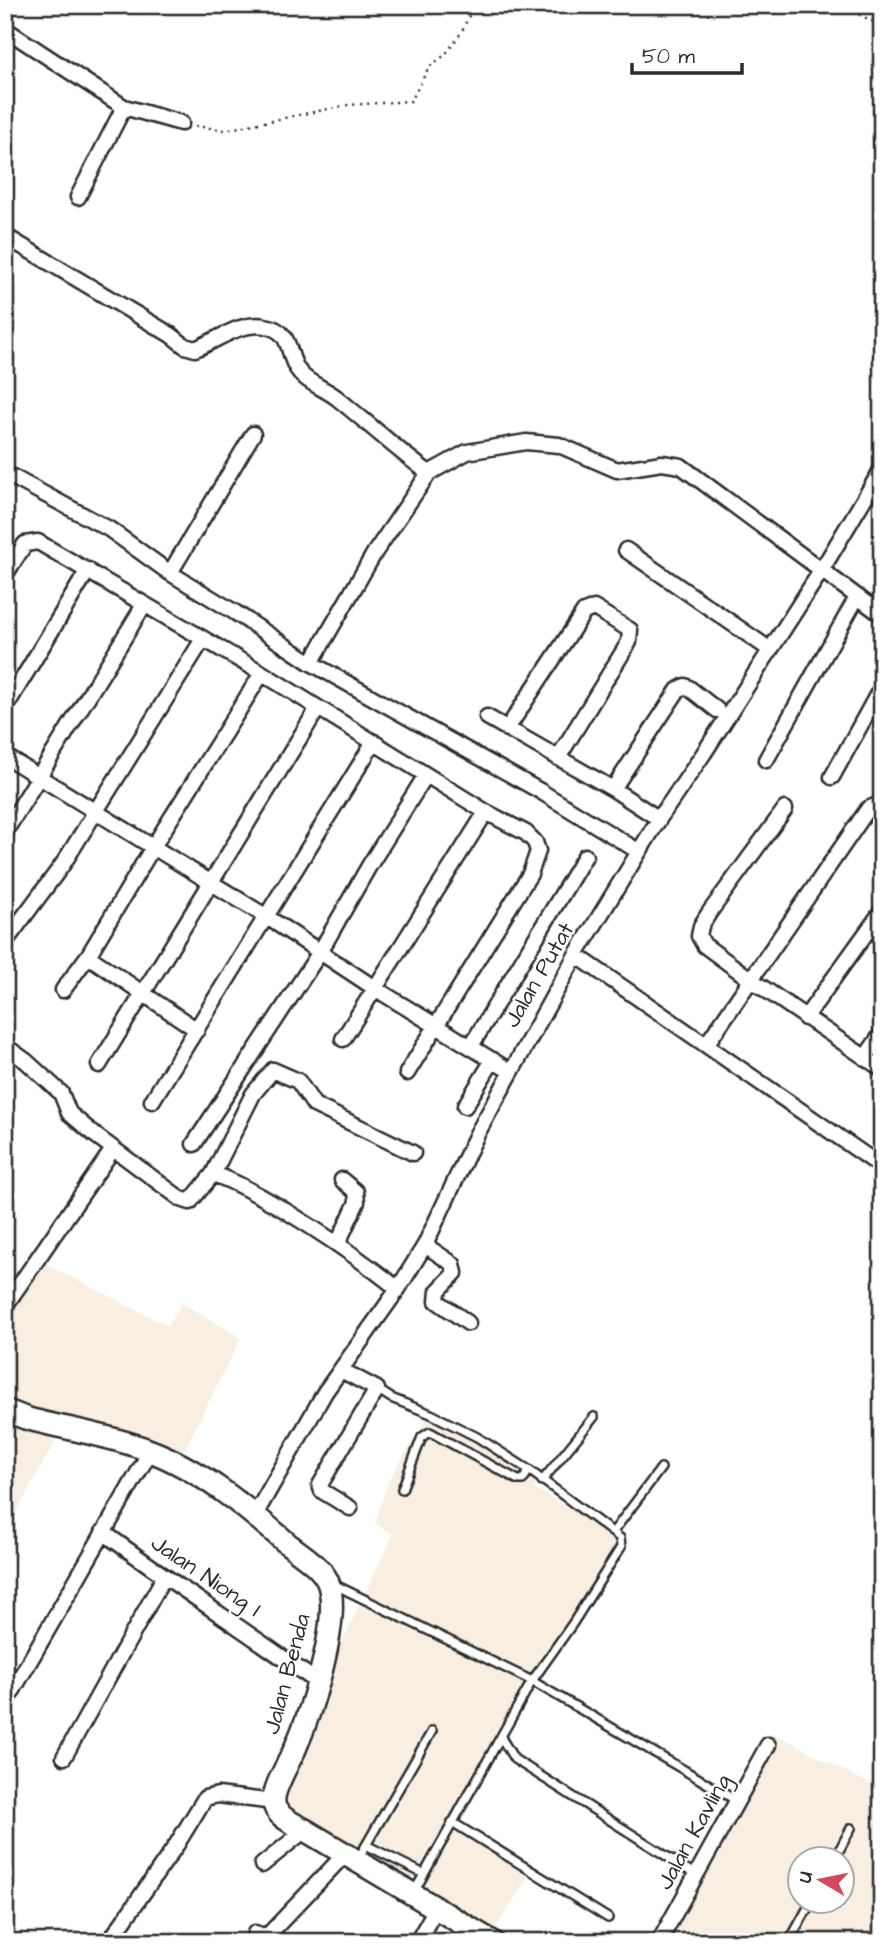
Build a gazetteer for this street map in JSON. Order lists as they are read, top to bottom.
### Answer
{
  "streets": {
    "street": [
      "Jalan Putat",
      "Jalan Niong I",
      "Jalan Benda",
      "Jalan Kavling"
    ]
  },
  "crossings": [
    ["Jalan Niong I", "Jalan Benda"]
  ],
  "scale_bar": "50 m",
  "north": "left"
}
